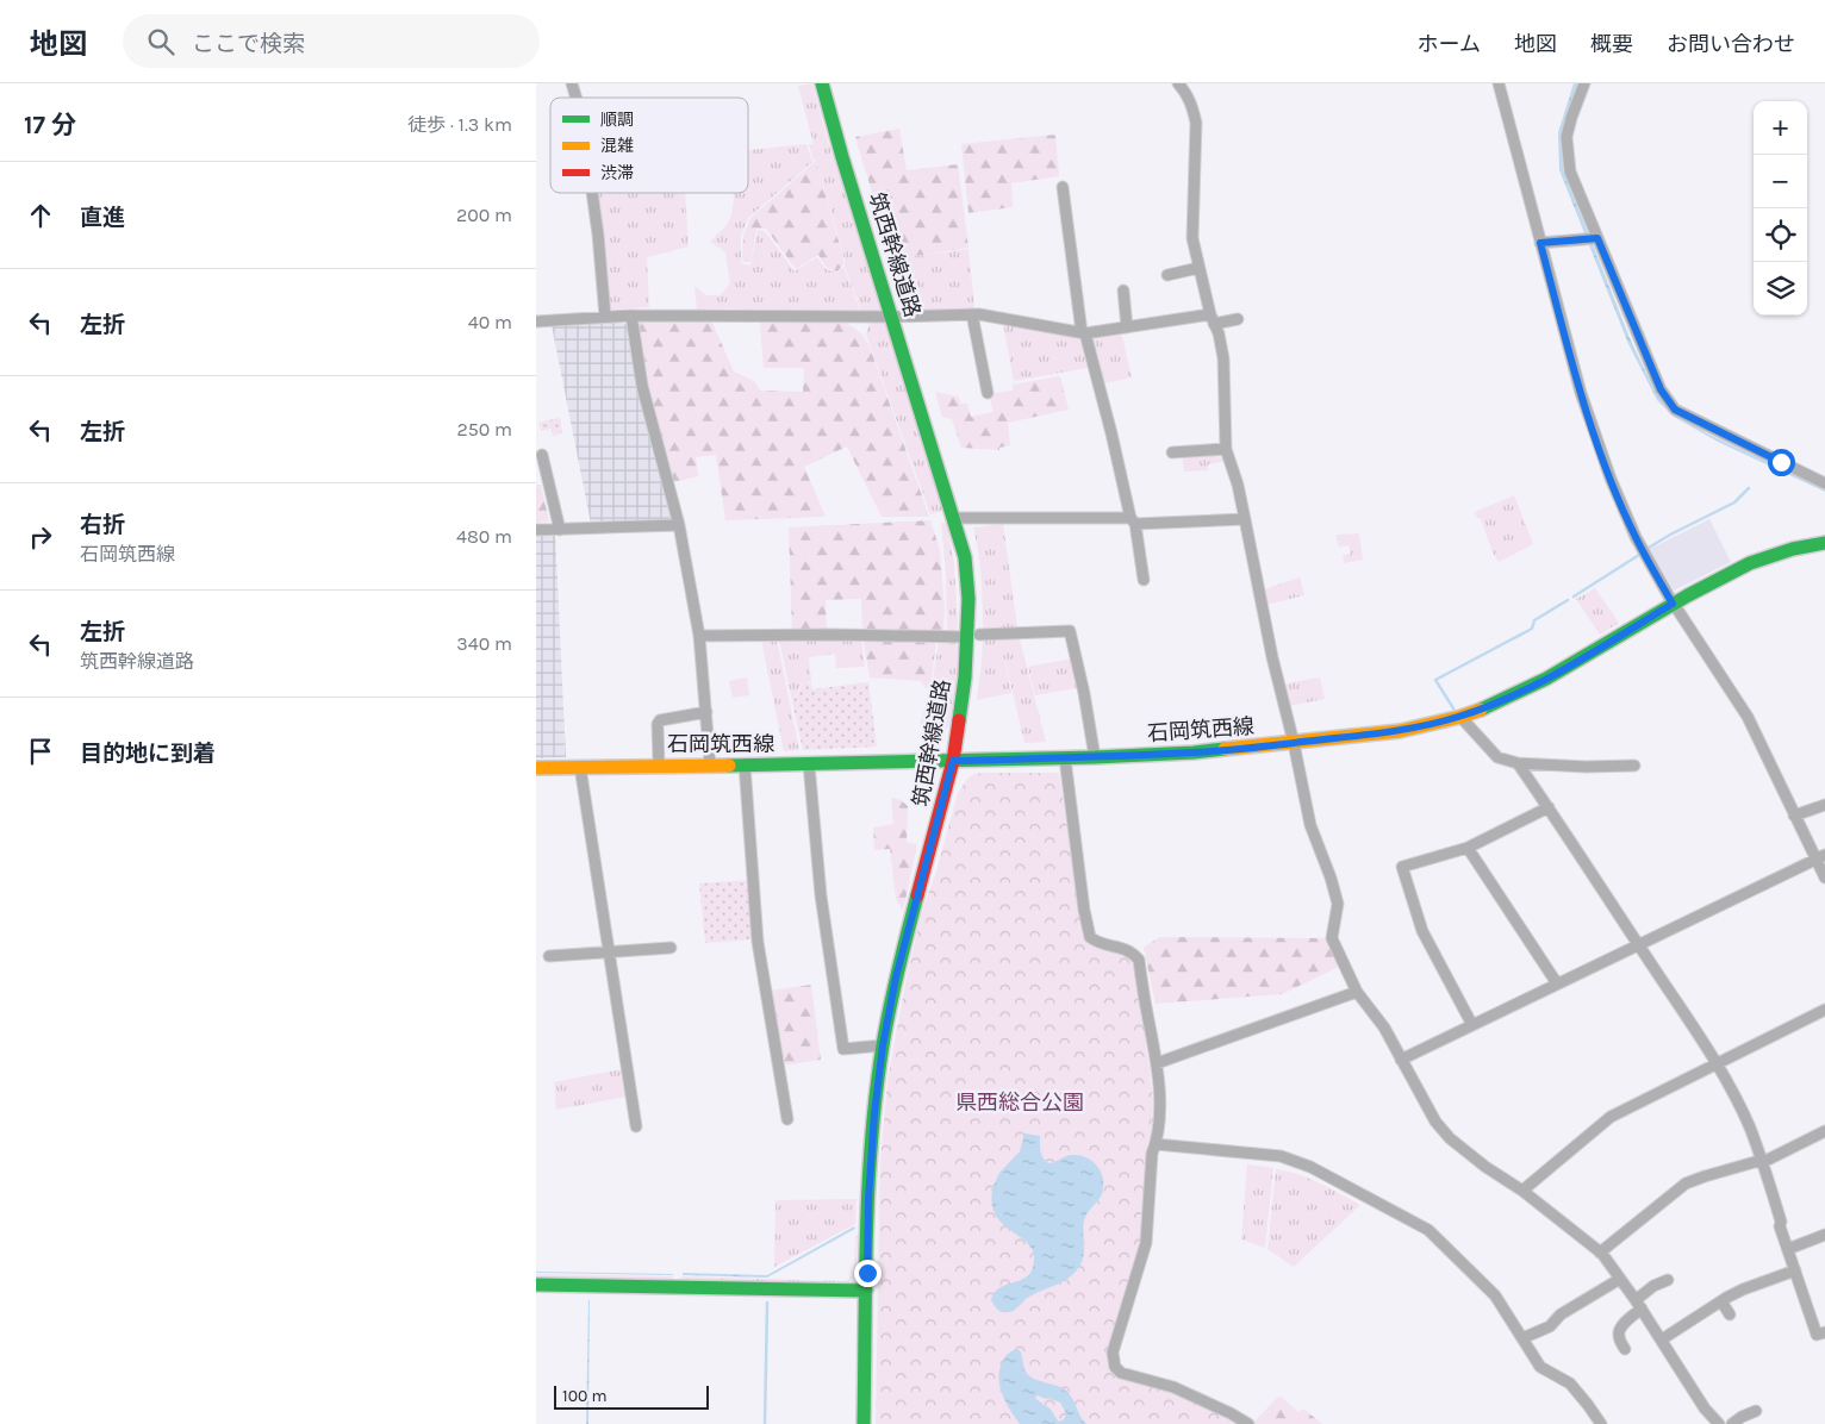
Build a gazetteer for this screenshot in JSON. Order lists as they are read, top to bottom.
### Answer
{
  "streets": {
    "street": ["筑西幹線道路", "石岡筑西線"]
  },
  "crossings": [
    ["筑西幹線道路", "石岡筑西線"]
  ],
  "parks": ["県西総合公園"],
  "legend": ["順調", "混雑", "渋滞"],
  "scale_bar": "100 m",
  "page": {
    "header": "地図",
    "search": "ここで検索",
    "nav": [
      "ホーム",
      "地図",
      "概要",
      "お問い合わせ"
    ],
    "heading": ["17 分", "徒歩 · 1.3 km"],
    "map_buttons": ["+", "−"],
    "list": [
      ["直進", "200 m"],
      ["左折", "40 m"],
      ["左折", "250 m"],
      ["右折", "石岡筑西線", "480 m"],
      ["左折", "筑西幹線道路", "340 m"],
      "目的地に到着"
    ],
    "scale": "100 m"
  }
}
